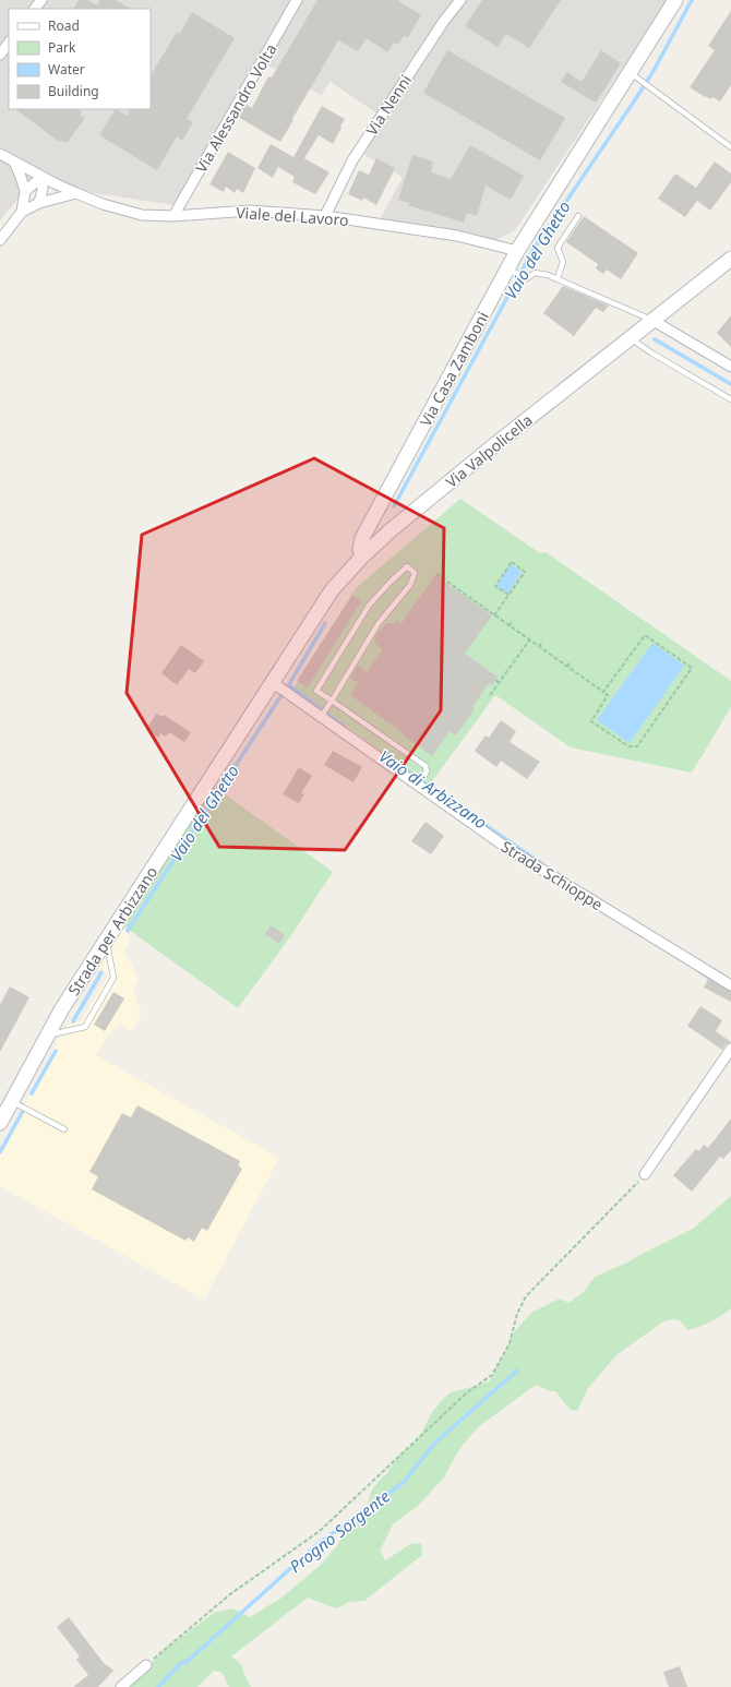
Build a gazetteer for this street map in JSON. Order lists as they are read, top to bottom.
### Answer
{
  "streets": {
    "main road": ["Via Casa Zamboni", "Via Valpolicella", "Strada per Arbizzano"],
    "street": [
      "Via Nenni",
      "Via Alessandro Volta",
      "Viale del Lavoro",
      "Strada Schioppe"
    ]
  },
  "crossings": [
    ["Via Nenni", "Viale del Lavoro"],
    ["Via Alessandro Volta", "Viale del Lavoro"],
    ["Viale del Lavoro", "Via Casa Zamboni"],
    ["Via Casa Zamboni", "Via Valpolicella"],
    ["Via Valpolicella", "Strada per Arbizzano"],
    ["Strada Schioppe", "Strada per Arbizzano"]
  ],
  "water": ["Vaio del Ghetto", "Vaio di Arbizzano", "Progno Sorgente"],
  "legend": [
    "Road",
    "Park",
    "Water",
    "Building"
  ]
}
